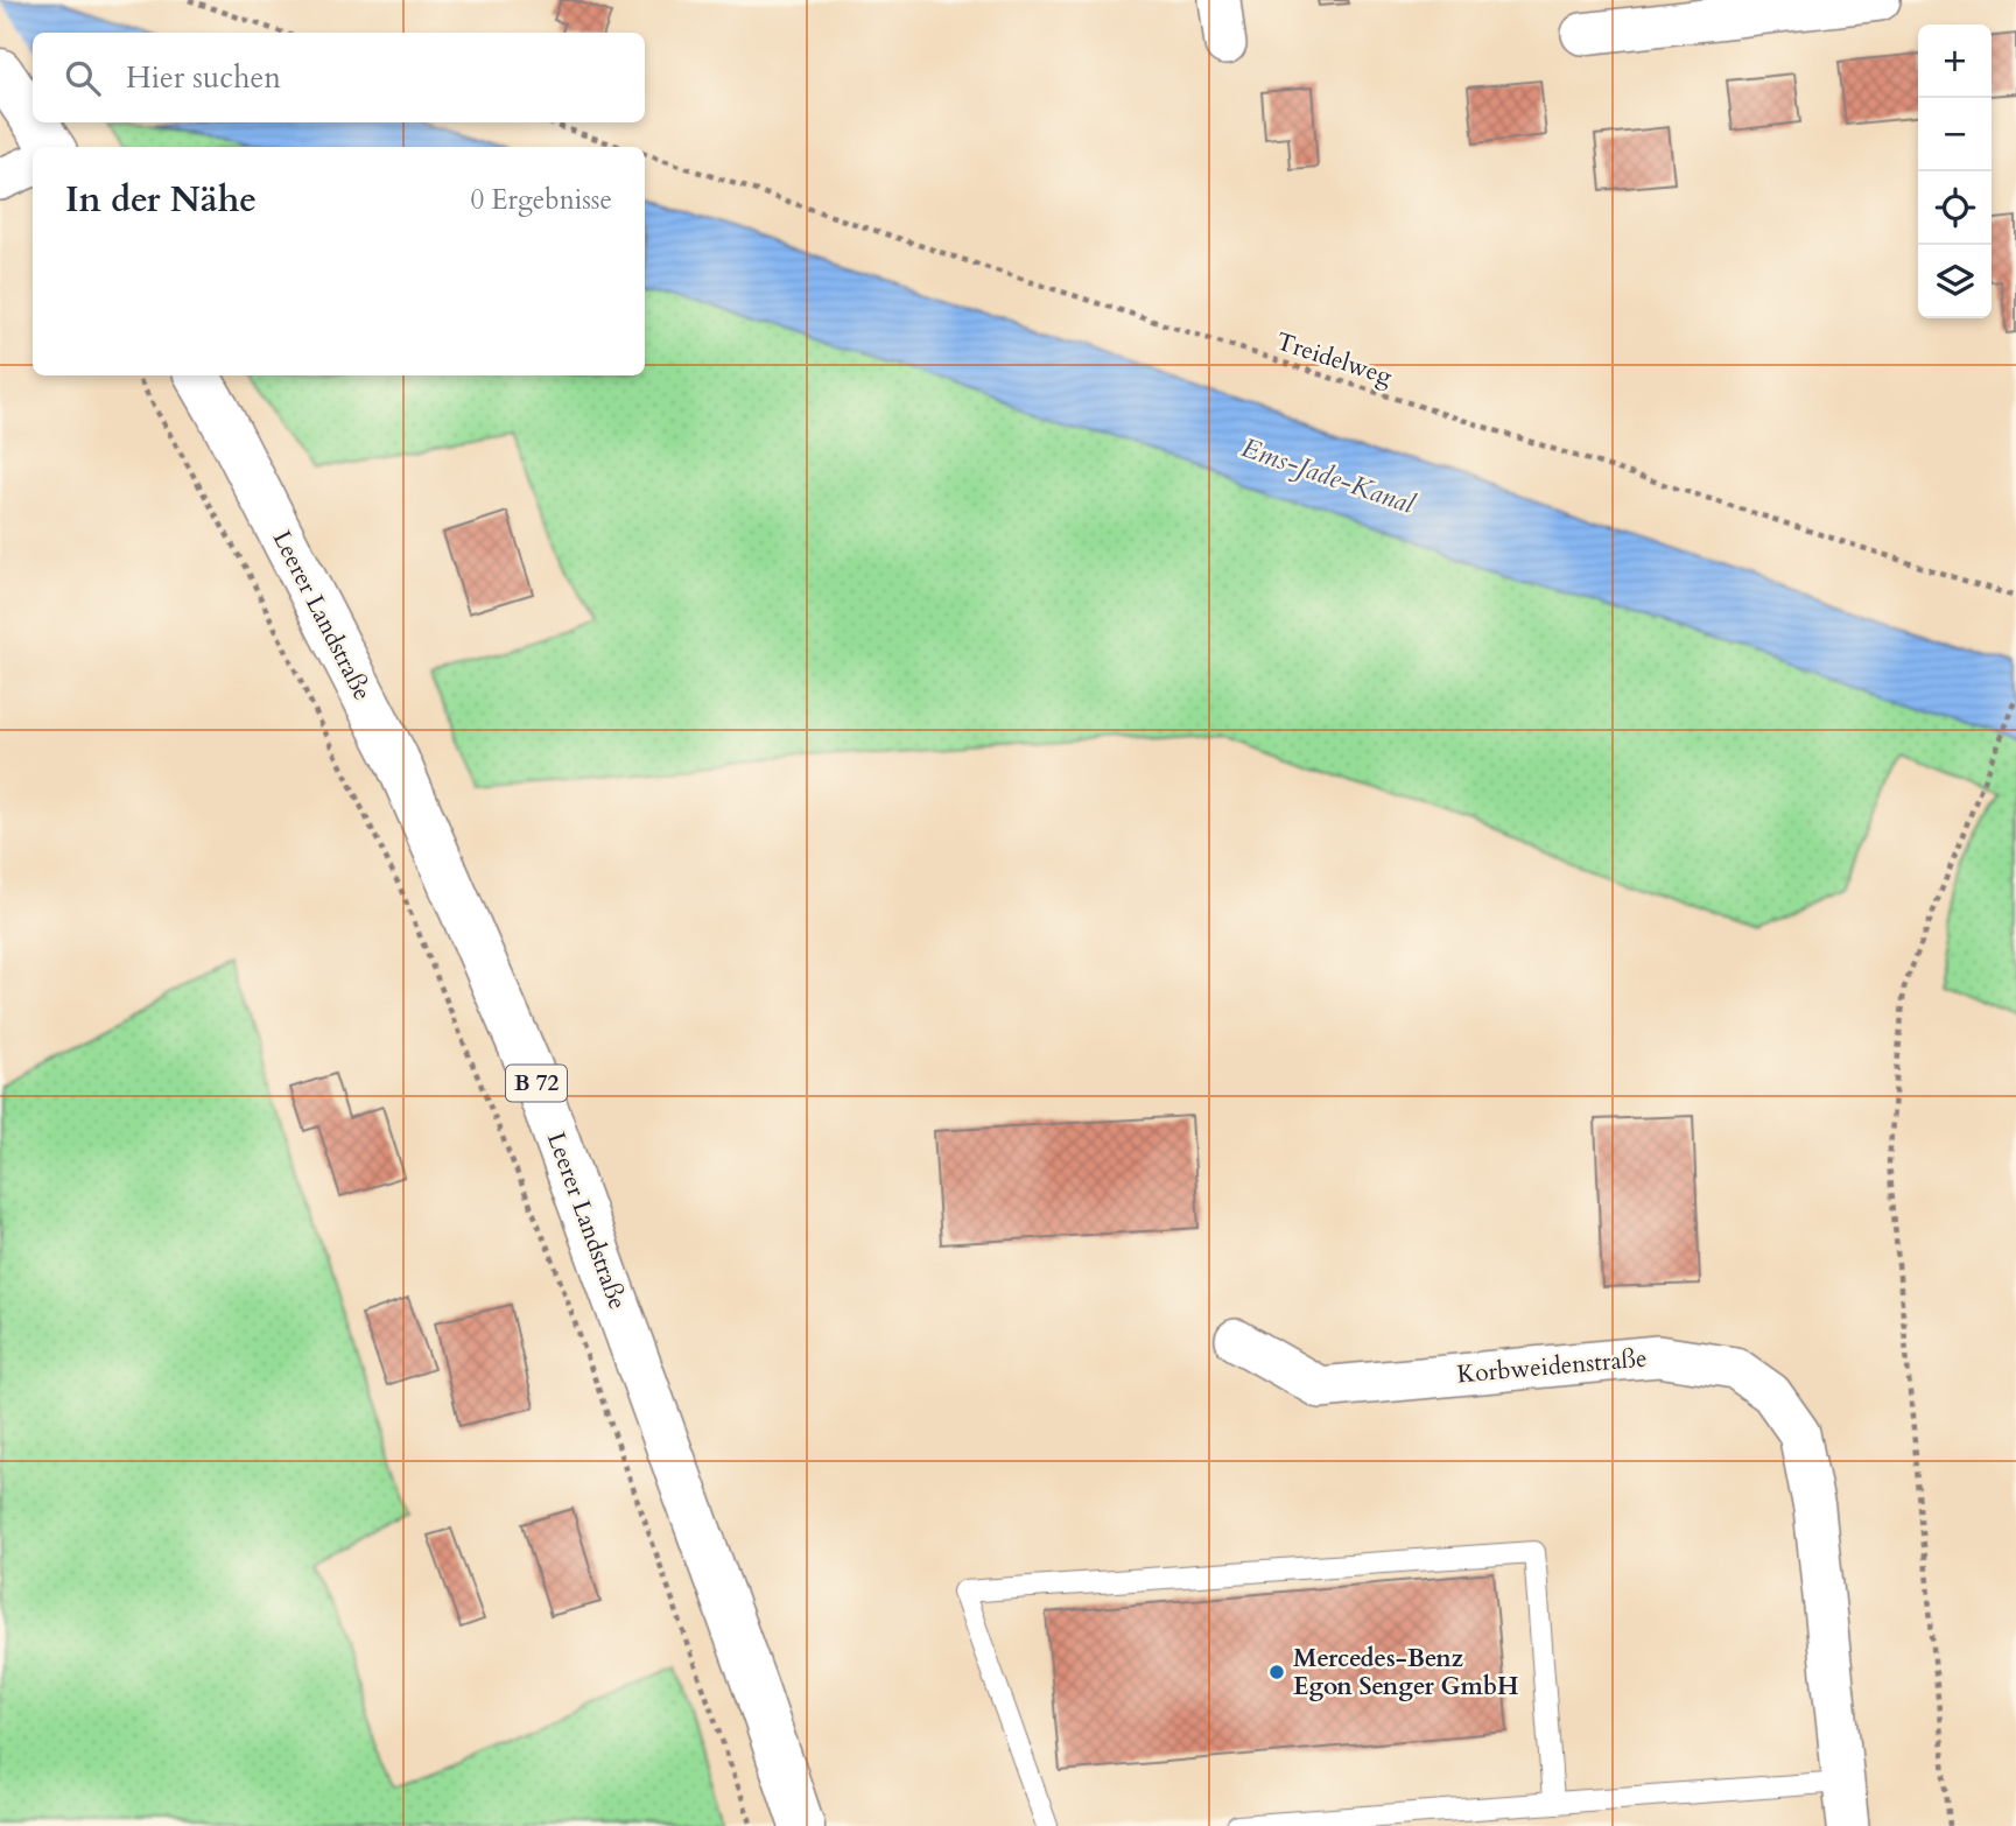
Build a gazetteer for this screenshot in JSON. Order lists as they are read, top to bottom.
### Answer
{
  "streets": {
    "main road": ["Leerer Landstraße", "B 72"],
    "street": ["Korbweidenstraße"],
    "path": ["Treidelweg"]
  },
  "water": ["Ems-Jade-Kanal"],
  "places": ["Mercedes-Benz Egon Senger GmbH"],
  "page": {
    "map_buttons": ["+", "−"],
    "search": "Hier suchen",
    "heading": ["In der Nähe", "0 Ergebnisse"]
  }
}
